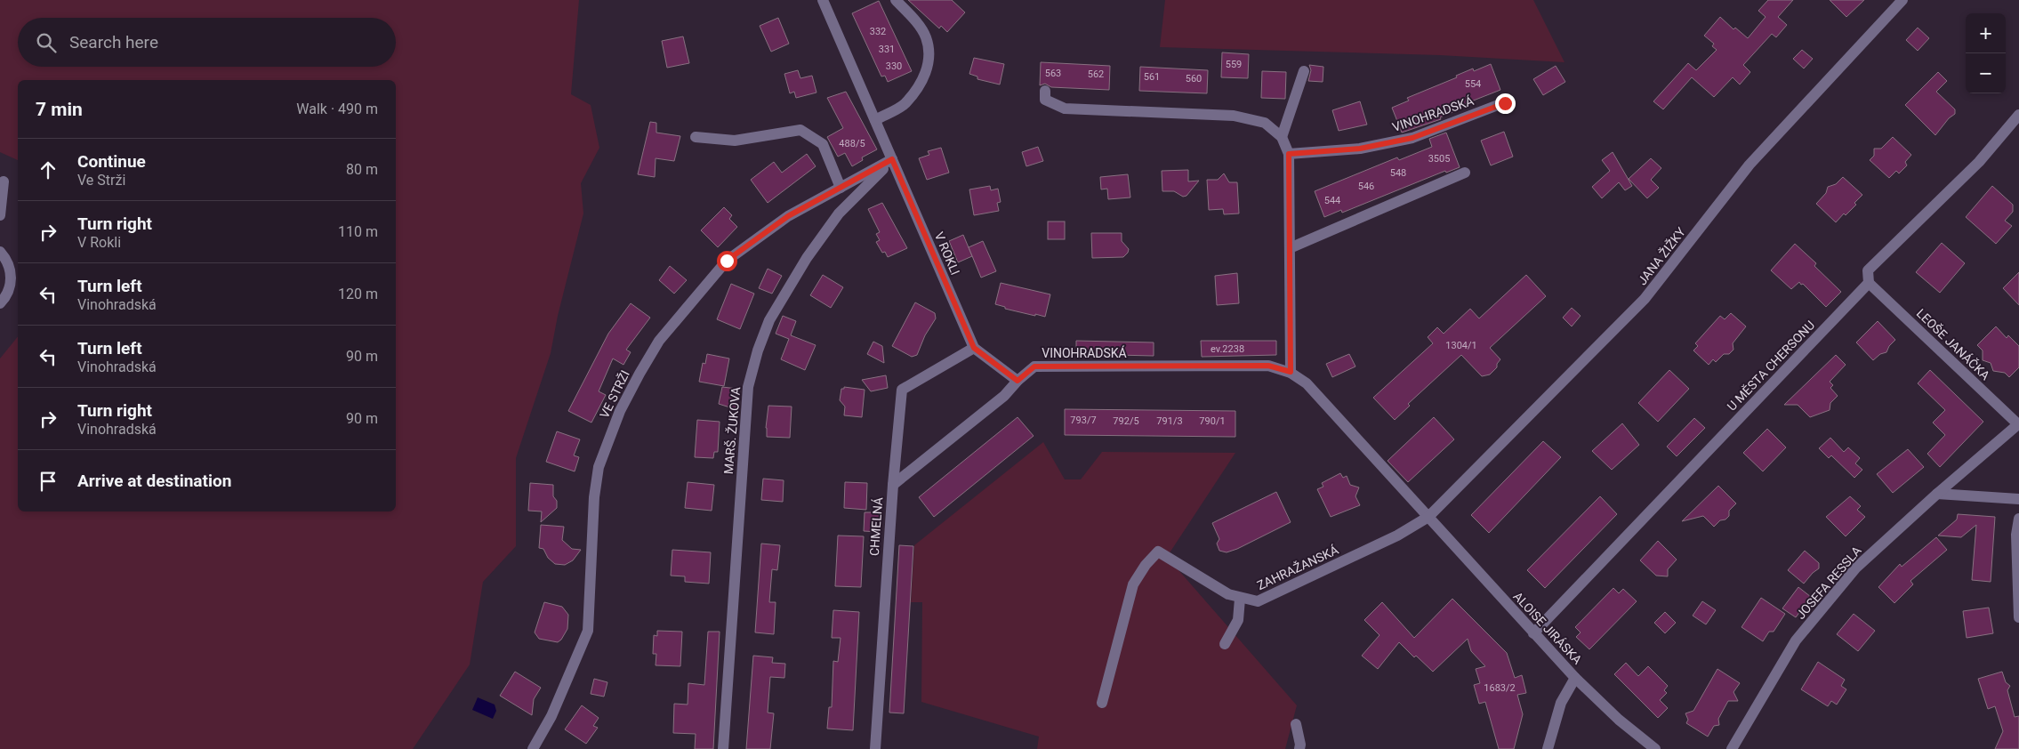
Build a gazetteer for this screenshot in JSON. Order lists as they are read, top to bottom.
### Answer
{
  "streets": {
    "street": [
      "VINOHRADSKÁ",
      "V ROKLI",
      "JANA ŽIŽKY",
      "LEOŠE JANÁČKA",
      "U MĚSTA CHERSONU",
      "VE STRŽI",
      "MARŠ. ŽUKOVA",
      "CHMELNÁ",
      "ZAHRAŽANSKÁ",
      "JOSEFA RESSLA",
      "ALOISE JIRÁSKA"
    ]
  },
  "crossings": [
    ["VINOHRADSKÁ", "V ROKLI"],
    ["VINOHRADSKÁ", "JANA ŽIŽKY"],
    ["VINOHRADSKÁ", "CHMELNÁ"],
    ["VINOHRADSKÁ", "ZAHRAŽANSKÁ"],
    ["VINOHRADSKÁ", "ALOISE JIRÁSKA"],
    ["V ROKLI", "VE STRŽI"],
    ["V ROKLI", "MARŠ. ŽUKOVA"],
    ["V ROKLI", "CHMELNÁ"],
    ["JANA ŽIŽKY", "ZAHRAŽANSKÁ"],
    ["JANA ŽIŽKY", "ALOISE JIRÁSKA"],
    ["LEOŠE JANÁČKA", "U MĚSTA CHERSONU"],
    ["LEOŠE JANÁČKA", "JOSEFA RESSLA"],
    ["U MĚSTA CHERSONU", "ALOISE JIRÁSKA"],
    ["VE STRŽI", "MARŠ. ŽUKOVA"],
    ["ZAHRAŽANSKÁ", "ALOISE JIRÁSKA"]
  ],
  "house_numbers": [
    "332",
    "331",
    "559",
    "330",
    "563",
    "562",
    "561",
    "560",
    "554",
    "488/5",
    "3505",
    "548",
    "546",
    "544",
    "1304/1",
    "ev.2238",
    "793/7",
    "792/5",
    "791/3",
    "790/1",
    "1683/2"
  ],
  "page": {
    "map_buttons": ["+", "−"],
    "search": "Search here",
    "heading": ["7 min", "Walk · 490 m"],
    "list": [
      ["Continue", "Ve Strži", "80 m"],
      ["Turn right", "V Rokli", "110 m"],
      ["Turn left", "Vinohradská", "120 m"],
      ["Turn left", "Vinohradská", "90 m"],
      ["Turn right", "Vinohradská", "90 m"],
      "Arrive at destination"
    ]
  }
}
